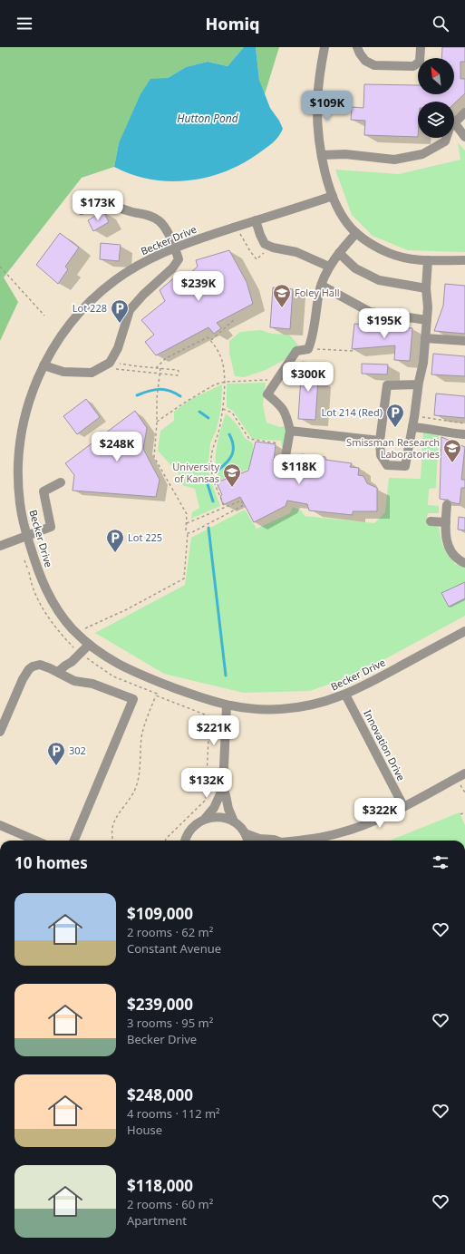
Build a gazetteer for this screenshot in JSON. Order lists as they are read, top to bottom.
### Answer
{
  "streets": {
    "street": ["Becker Drive", "Innovation Drive"]
  },
  "crossings": [
    ["Becker Drive", "Innovation Drive"]
  ],
  "water": ["Hutton Pond"],
  "places": {
    "school or university": ["Foley Hall", "Smissman Research Laboratories", "University of Kansas"],
    "parking": [
      "Lot 228",
      "Lot 214 (Red)",
      "Lot 225",
      "302"
    ]
  },
  "north": "top left",
  "page": {
    "header": "Homiq",
    "price": [
      "$109K",
      "$173K",
      "$239K",
      "$195K",
      "$300K",
      "$248K",
      "$118K",
      "$221K",
      "$132K",
      "$322K"
    ],
    "heading": "10 homes",
    "list": [
      {
        "name": "$109,000",
        "note": "2 rooms · 62 m² · Constant Avenue"
      },
      {
        "name": "$239,000",
        "note": "3 rooms · 95 m² · Becker Drive"
      },
      {
        "name": "$248,000",
        "note": "4 rooms · 112 m² · House"
      },
      {
        "name": "$118,000",
        "note": "2 rooms · 60 m² · Apartment"
      }
    ]
  }
}
